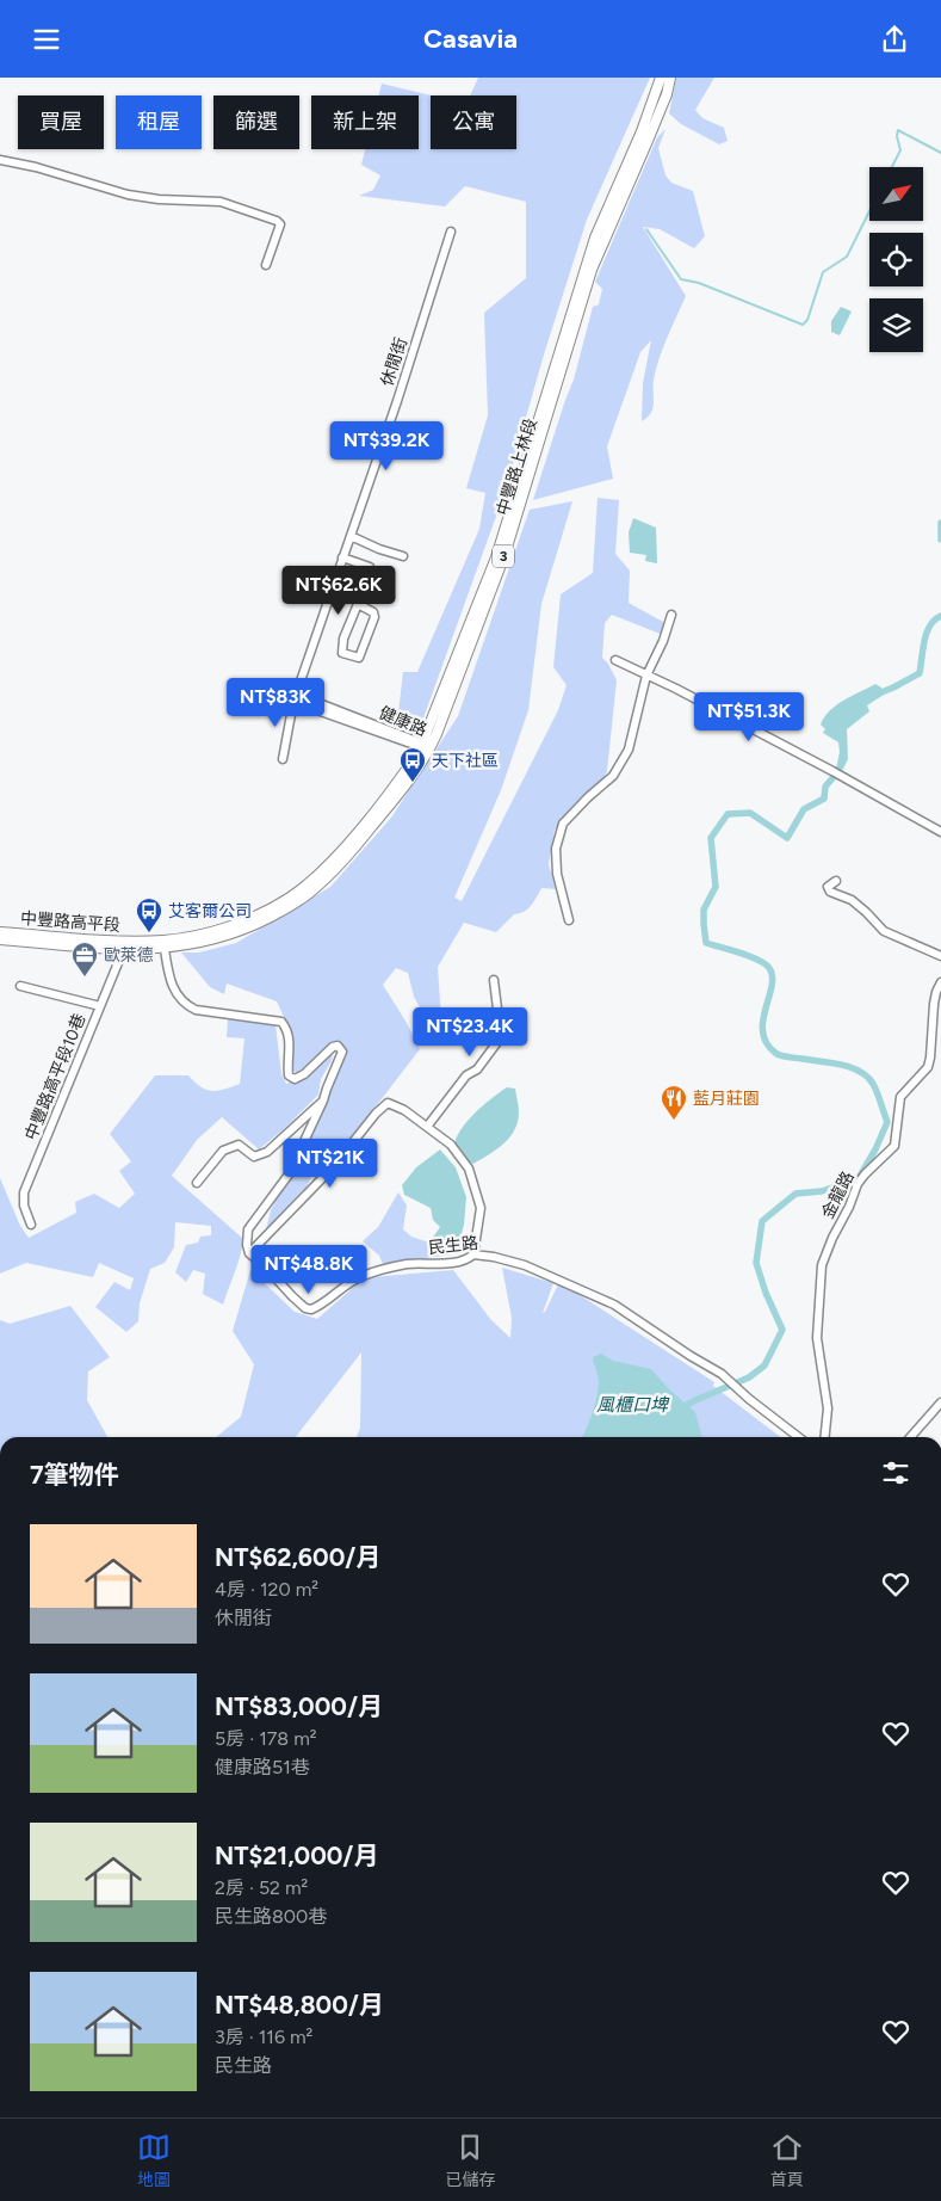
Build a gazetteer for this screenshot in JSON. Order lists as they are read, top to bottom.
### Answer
{
  "streets": {
    "main road": ["中豐路上林段", "3", "中豐路高平段"],
    "street": [
      "休閒街",
      "健康路",
      "中豐路高平段10巷",
      "金龍路",
      "民生路"
    ]
  },
  "crossings": [
    ["休閒街", "健康路"],
    ["中豐路上林段", "健康路"],
    ["中豐路上林段", "中豐路高平段"],
    ["中豐路高平段", "中豐路高平段10巷"]
  ],
  "water": ["風櫃口埤"],
  "places": {
    "bus stop": ["天下社區", "艾客爾公司"],
    "office": ["歐萊德"],
    "restaurant": ["藍月莊園"]
  },
  "north": "top right",
  "page": {
    "header": "Casavia",
    "chip": [
      "買屋",
      "租屋",
      "篩選",
      "新上架",
      "公寓"
    ],
    "price": [
      "NT$39.2K",
      "NT$62.6K",
      "NT$83K",
      "NT$51.3K",
      "NT$23.4K",
      "NT$21K",
      "NT$48.8K"
    ],
    "heading": "7筆物件",
    "list": [
      {
        "name": "NT$62,600/月",
        "note": "4房 · 120 m² · 休閒街"
      },
      {
        "name": "NT$83,000/月",
        "note": "5房 · 178 m² · 健康路51巷"
      },
      {
        "name": "NT$21,000/月",
        "note": "2房 · 52 m² · 民生路800巷"
      },
      {
        "name": "NT$48,800/月",
        "note": "3房 · 116 m² · 民生路"
      }
    ],
    "tabs": ["地圖", "已儲存", "首頁"]
  }
}
